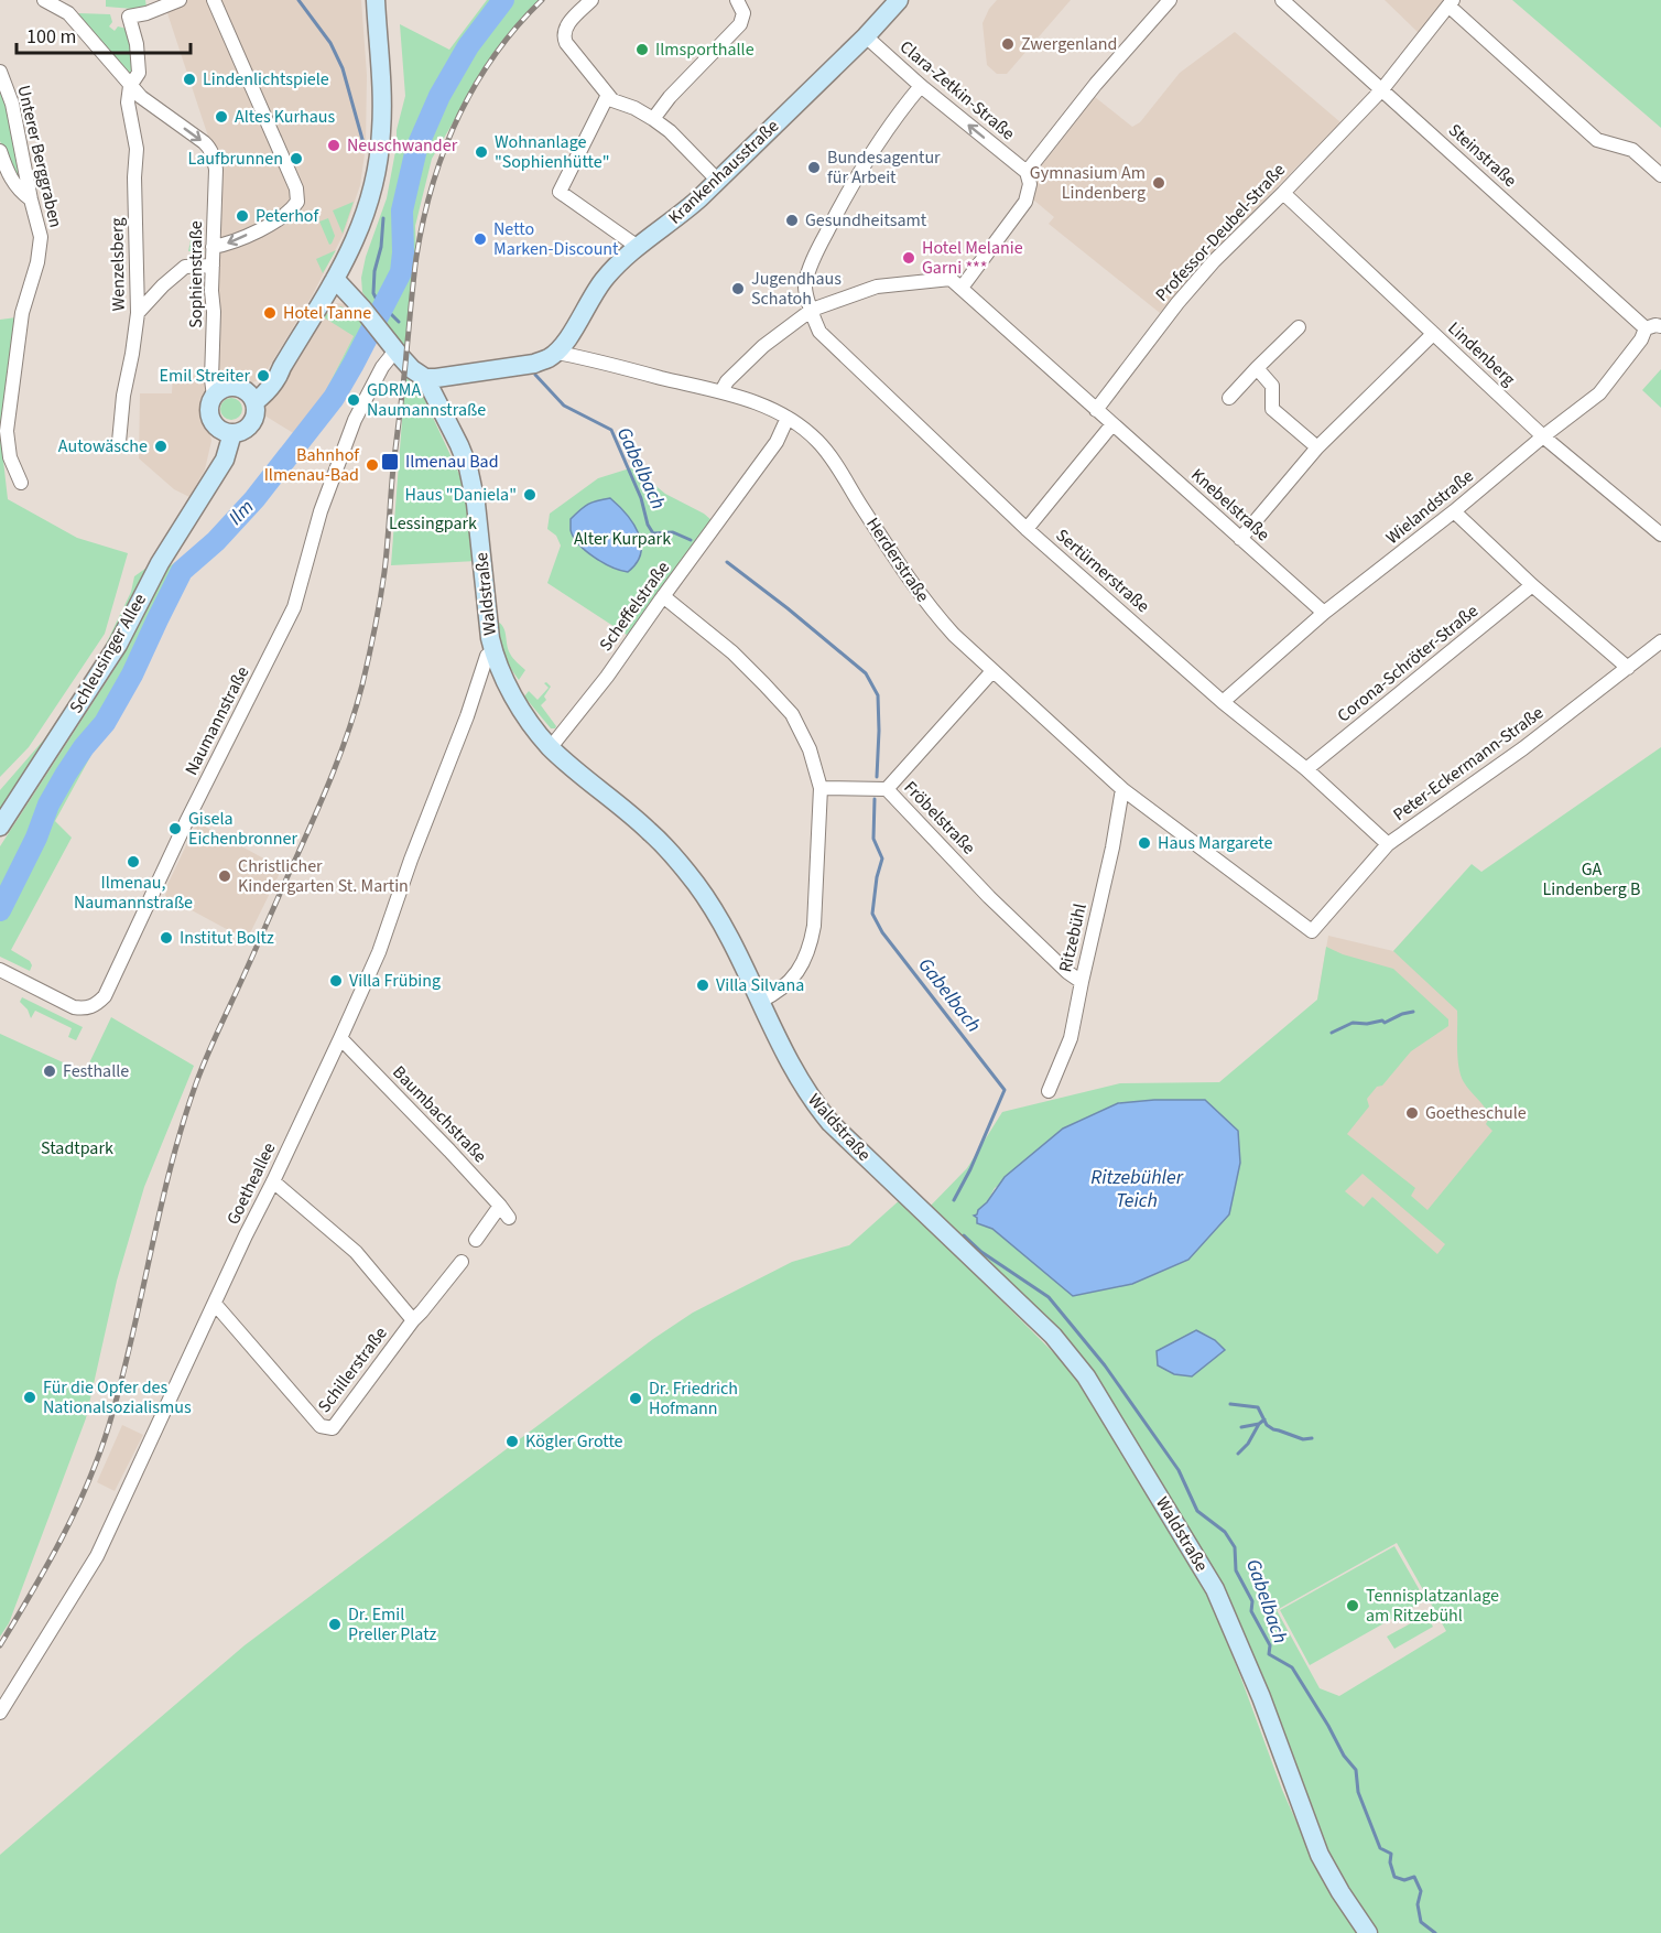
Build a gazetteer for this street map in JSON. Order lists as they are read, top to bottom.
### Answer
{
  "streets": {
    "street": [
      "Clara-Zetkin-Straße",
      "Steinstraße",
      "Unterer Berggraben",
      "Krankenhausstraße",
      "Professor-Deubel-Straße",
      "Wenzelsberg",
      "Sophienstraße",
      "Lindenberg",
      "Knebelstraße",
      "Wielandstraße",
      "Herderstraße",
      "Sertürnerstraße",
      "Waldstraße",
      "Scheffelstraße",
      "Schleusinger Allee",
      "Corona-Schröter-Straße",
      "Naumannstraße",
      "Peter-Eckermann-Straße",
      "Fröbelstraße",
      "Ritzebühl",
      "Baumbachstraße",
      "Goetheallee",
      "Schillerstraße"
    ]
  },
  "crossings": [
    ["Clara-Zetkin-Straße", "Krankenhausstraße"],
    ["Steinstraße", "Professor-Deubel-Straße"],
    ["Steinstraße", "Wielandstraße"],
    ["Krankenhausstraße", "Herderstraße"],
    ["Professor-Deubel-Straße", "Lindenberg"],
    ["Professor-Deubel-Straße", "Knebelstraße"],
    ["Wenzelsberg", "Sophienstraße"],
    ["Sophienstraße", "Schleusinger Allee"],
    ["Lindenberg", "Wielandstraße"],
    ["Knebelstraße", "Wielandstraße"],
    ["Wielandstraße", "Sertürnerstraße"],
    ["Herderstraße", "Scheffelstraße"],
    ["Herderstraße", "Peter-Eckermann-Straße"],
    ["Herderstraße", "Fröbelstraße"],
    ["Herderstraße", "Ritzebühl"],
    ["Sertürnerstraße", "Corona-Schröter-Straße"],
    ["Sertürnerstraße", "Peter-Eckermann-Straße"],
    ["Waldstraße", "Scheffelstraße"],
    ["Waldstraße", "Naumannstraße"],
    ["Waldstraße", "Goetheallee"],
    ["Fröbelstraße", "Ritzebühl"],
    ["Baumbachstraße", "Goetheallee"],
    ["Goetheallee", "Schillerstraße"]
  ],
  "one_way": ["Clara-Zetkin-Straße", "Sophienstraße"],
  "water": ["Gabelbach", "Ilm", "Ritzebühler Teich"],
  "parks": [
    "Lessingpark",
    "Alter Kurpark",
    "GA Lindenberg B",
    "Stadtpark"
  ],
  "places": {
    "other": [
      "Zwergenland",
      "Ilmsporthalle",
      "Lindenlichtspiele",
      "Altes Kurhaus",
      "Neuschwander",
      "Wohnanlage \"Sophienhütte\"",
      "Laufbrunnen",
      "Bundesagentur für Arbeit",
      "Gymnasium Am Lindenberg",
      "Peterhof",
      "Gesundheitsamt",
      "Netto Marken-Discount",
      "Hotel Melanie Garni ***",
      "Jugendhaus Schatoh",
      "Hotel Tanne",
      "Emil Streiter",
      "GDRMA Naumannstraße",
      "Autowäsche",
      "Bahnhof Ilmenau-Bad",
      "Haus \"Daniela\"",
      "Gisela Eichenbronner",
      "Haus Margarete",
      "Ilmenau, Naumannstraße",
      "Christlicher Kindergarten St. Martin",
      "Institut Boltz",
      "Villa Frübing",
      "Villa Silvana",
      "Festhalle",
      "Goetheschule",
      "Für die Opfer des Nationalsozialismus",
      "Dr. Friedrich Hofmann",
      "Kögler Grotte",
      "Tennisplatzanlage am Ritzebühl",
      "Dr. Emil Preller Platz"
    ],
    "transit": ["Ilmenau Bad"]
  },
  "scale_bar": "100 m"
}
